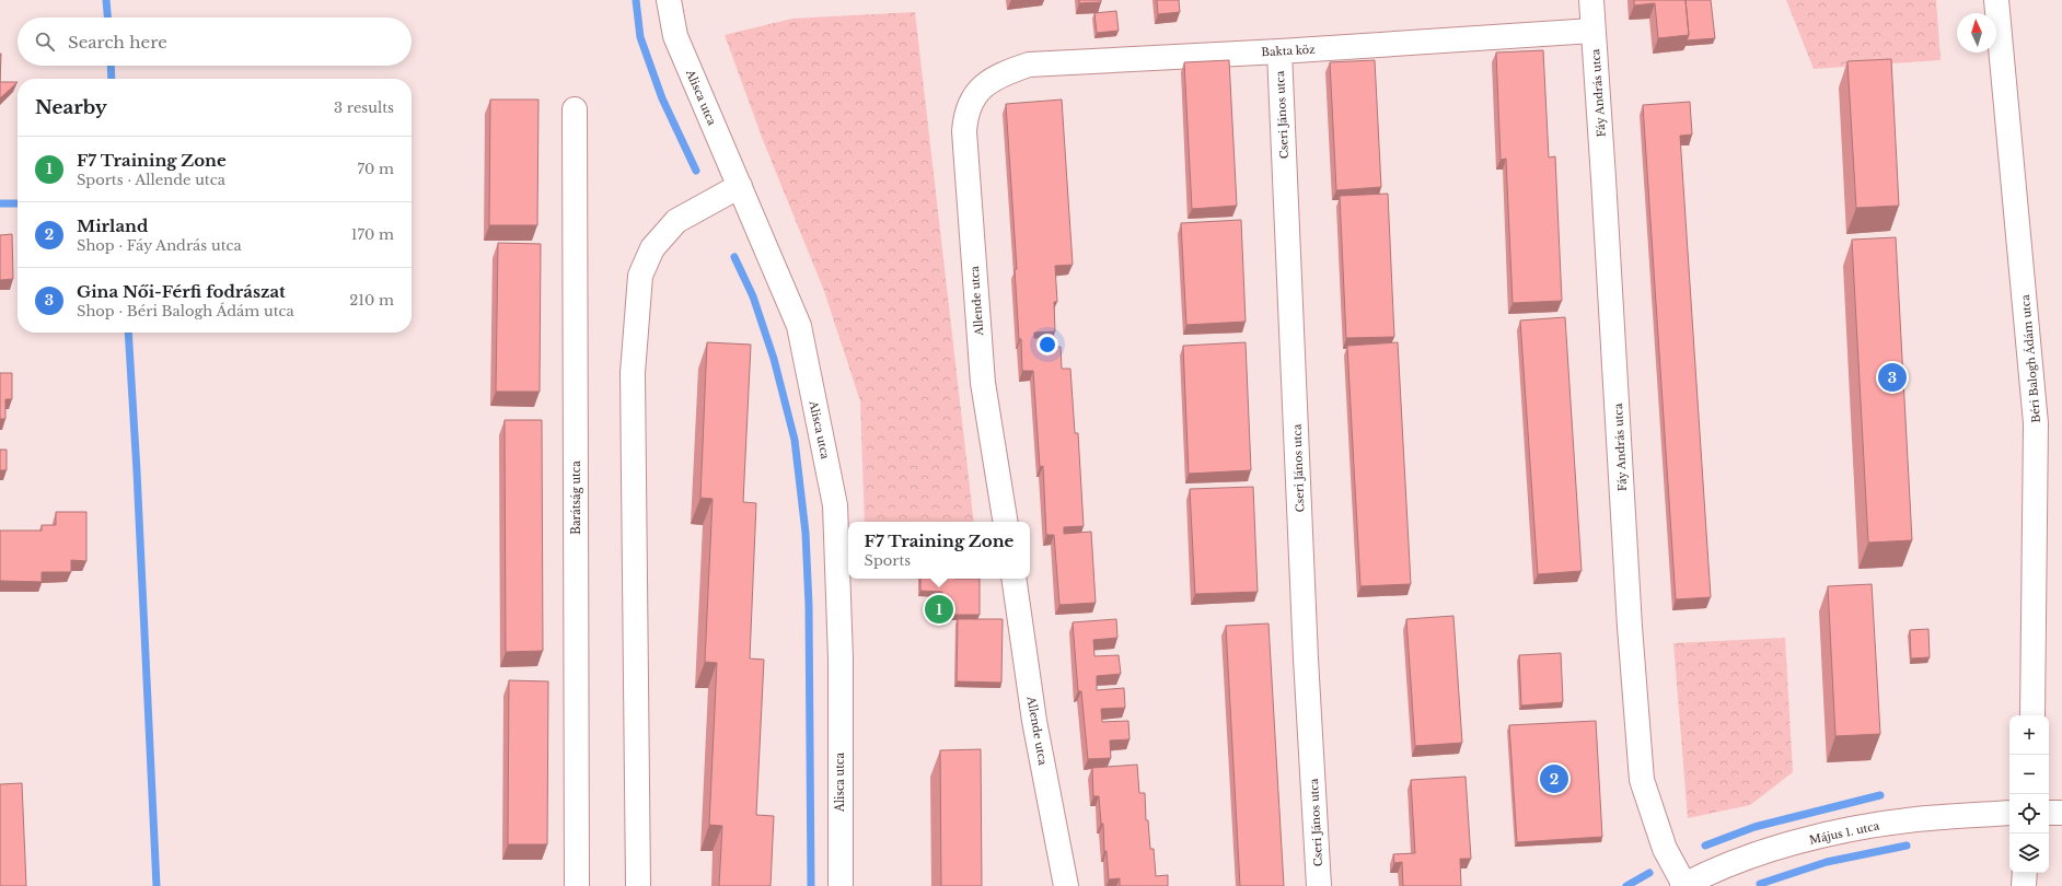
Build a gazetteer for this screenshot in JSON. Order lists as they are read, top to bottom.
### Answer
{
  "streets": {
    "street": [
      "Bakta köz",
      "Fáy András utca",
      "Alisca utca",
      "Cseri János utca",
      "Allende utca",
      "Béri Balogh Ádám utca",
      "Barátság utca",
      "Május 1. utca"
    ]
  },
  "crossings": [
    ["Bakta köz", "Fáy András utca"],
    ["Bakta köz", "Cseri János utca"],
    ["Bakta köz", "Allende utca"],
    ["Fáy András utca", "Május 1. utca"]
  ],
  "north": "top",
  "page": {
    "search": "Search here",
    "heading": ["Nearby", "3 results"],
    "list": [
      {
        "mark": "1",
        "name": "F7 Training Zone",
        "note": "Sports · Allende utca",
        "value": "70 m"
      },
      {
        "mark": "2",
        "name": "Mirland",
        "note": "Shop · Fáy András utca",
        "value": "170 m"
      },
      {
        "mark": "3",
        "name": "Gina Női-Férfi fodrászat",
        "note": "Shop · Béri Balogh Ádám utca",
        "value": "210 m"
      }
    ],
    "pins": ["3", "1", "2"],
    "popup": ["F7 Training Zone", "Sports"],
    "map_buttons": ["+", "−"]
  }
}
